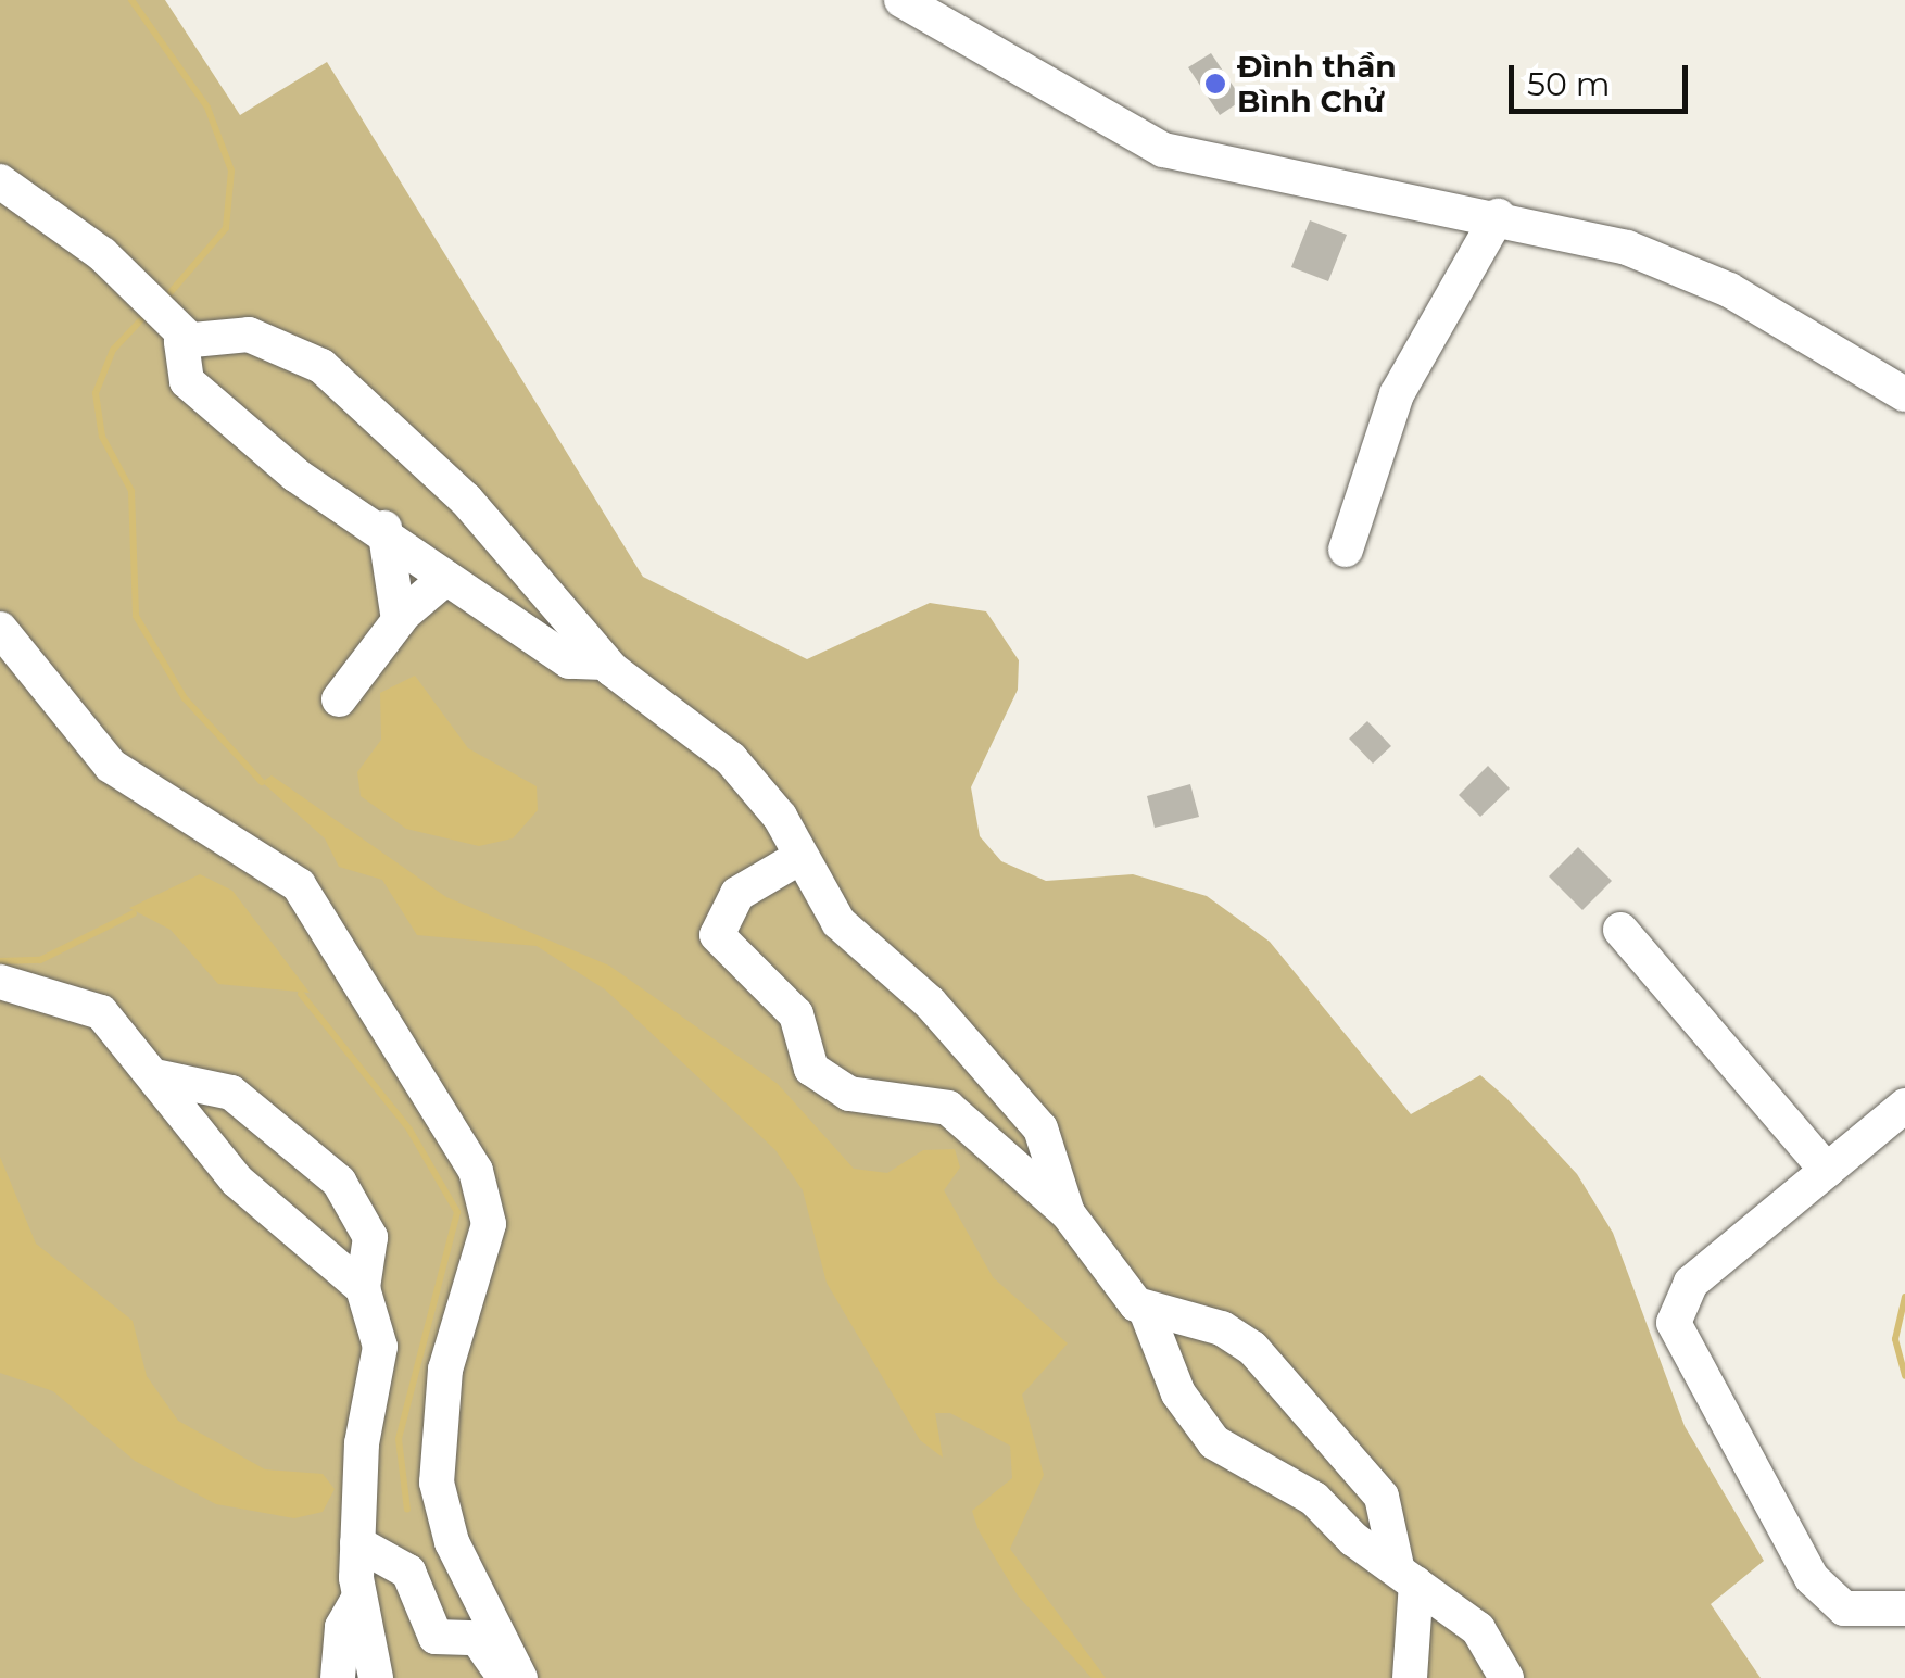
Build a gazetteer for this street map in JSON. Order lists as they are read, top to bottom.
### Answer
{
  "places": ["Đình thần Bình Chử"],
  "scale_bar": "50 m"
}
